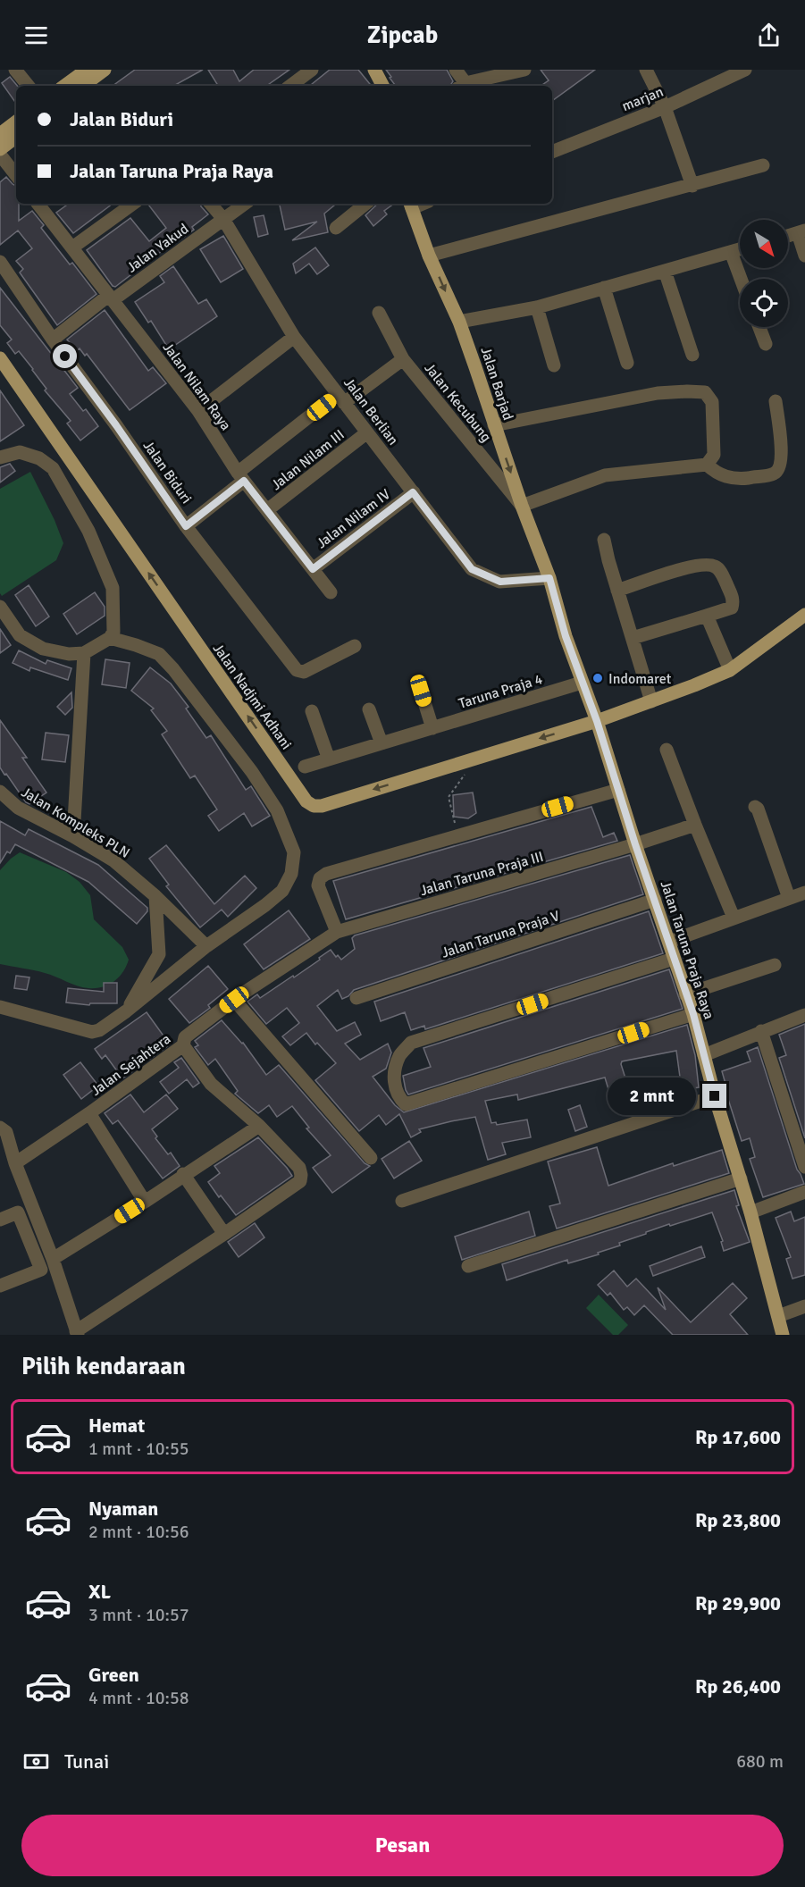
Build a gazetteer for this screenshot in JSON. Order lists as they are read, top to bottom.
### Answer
{
  "streets": {
    "main road": ["Jalan Barjad", "Jalan Nadjmi Adhani", "Jalan Taruna Praja Raya"],
    "street": [
      "marjan",
      "Jalan Yakud",
      "Jalan Nilam Raya",
      "Jalan Kecubung",
      "Jalan Berlian",
      "Jalan Nilam III",
      "Jalan Biduri",
      "Jalan Nilam IV",
      "Taruna Praja 4",
      "Jalan Kompleks PLN",
      "Jalan Taruna Praja III",
      "Jalan Taruna Praja V",
      "Jalan Sejahtera"
    ]
  },
  "crossings": [
    ["Jalan Yakud", "Jalan Nilam Raya"],
    ["Jalan Yakud", "Jalan Berlian"],
    ["Jalan Yakud", "Jalan Biduri"],
    ["Jalan Barjad", "Jalan Kecubung"],
    ["Jalan Barjad", "Jalan Berlian"],
    ["Jalan Barjad", "Jalan Taruna Praja Raya"],
    ["Jalan Nilam Raya", "Jalan Nilam III"],
    ["Jalan Nilam Raya", "Jalan Nilam IV"],
    ["Jalan Berlian", "Jalan Nilam III"],
    ["Jalan Berlian", "Jalan Nilam IV"],
    ["Jalan Berlian", "Jalan Taruna Praja Raya"],
    ["Taruna Praja 4", "Jalan Taruna Praja Raya"],
    ["Jalan Nadjmi Adhani", "Jalan Taruna Praja Raya"],
    ["Jalan Taruna Praja III", "Jalan Taruna Praja Raya"],
    ["Jalan Taruna Praja III", "Jalan Sejahtera"],
    ["Jalan Taruna Praja V", "Jalan Taruna Praja Raya"]
  ],
  "one_way": ["Jalan Barjad", "Jalan Nadjmi Adhani"],
  "places": ["Indomaret"],
  "north": "bottom right",
  "page": {
    "header": "Zipcab",
    "banner": ["Jalan Biduri", "Jalan Taruna Praja Raya"],
    "bubble": "2 mnt",
    "heading": "Pilih kendaraan",
    "list": [
      {
        "name": "Hemat",
        "note": "1 mnt · 10:55",
        "value": "Rp 17,600"
      },
      {
        "name": "Nyaman",
        "note": "2 mnt · 10:56",
        "value": "Rp 23,800"
      },
      {
        "name": "XL",
        "note": "3 mnt · 10:57",
        "value": "Rp 29,900"
      },
      {
        "name": "Green",
        "note": "4 mnt · 10:58",
        "value": "Rp 26,400"
      }
    ],
    "pay": ["Tunai", "680 m"],
    "buttons": "Pesan"
  }
}
